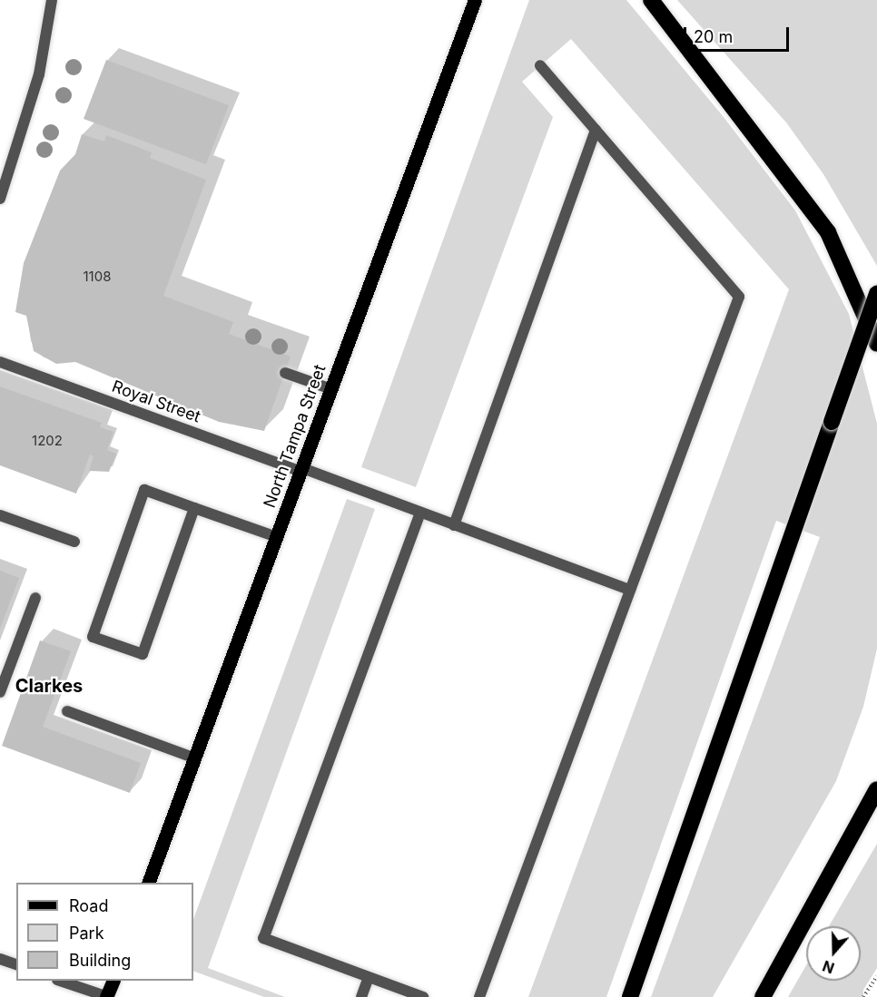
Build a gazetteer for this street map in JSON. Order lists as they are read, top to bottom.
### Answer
{
  "streets": {
    "main road": ["North Tampa Street"],
    "street": ["Royal Street"]
  },
  "crossings": [
    ["Royal Street", "North Tampa Street"]
  ],
  "districts": ["Clarkes"],
  "house_numbers": ["1108", "1202"],
  "legend": ["Road", "Park", "Building"],
  "scale_bar": "20 m",
  "north": "bottom"
}
